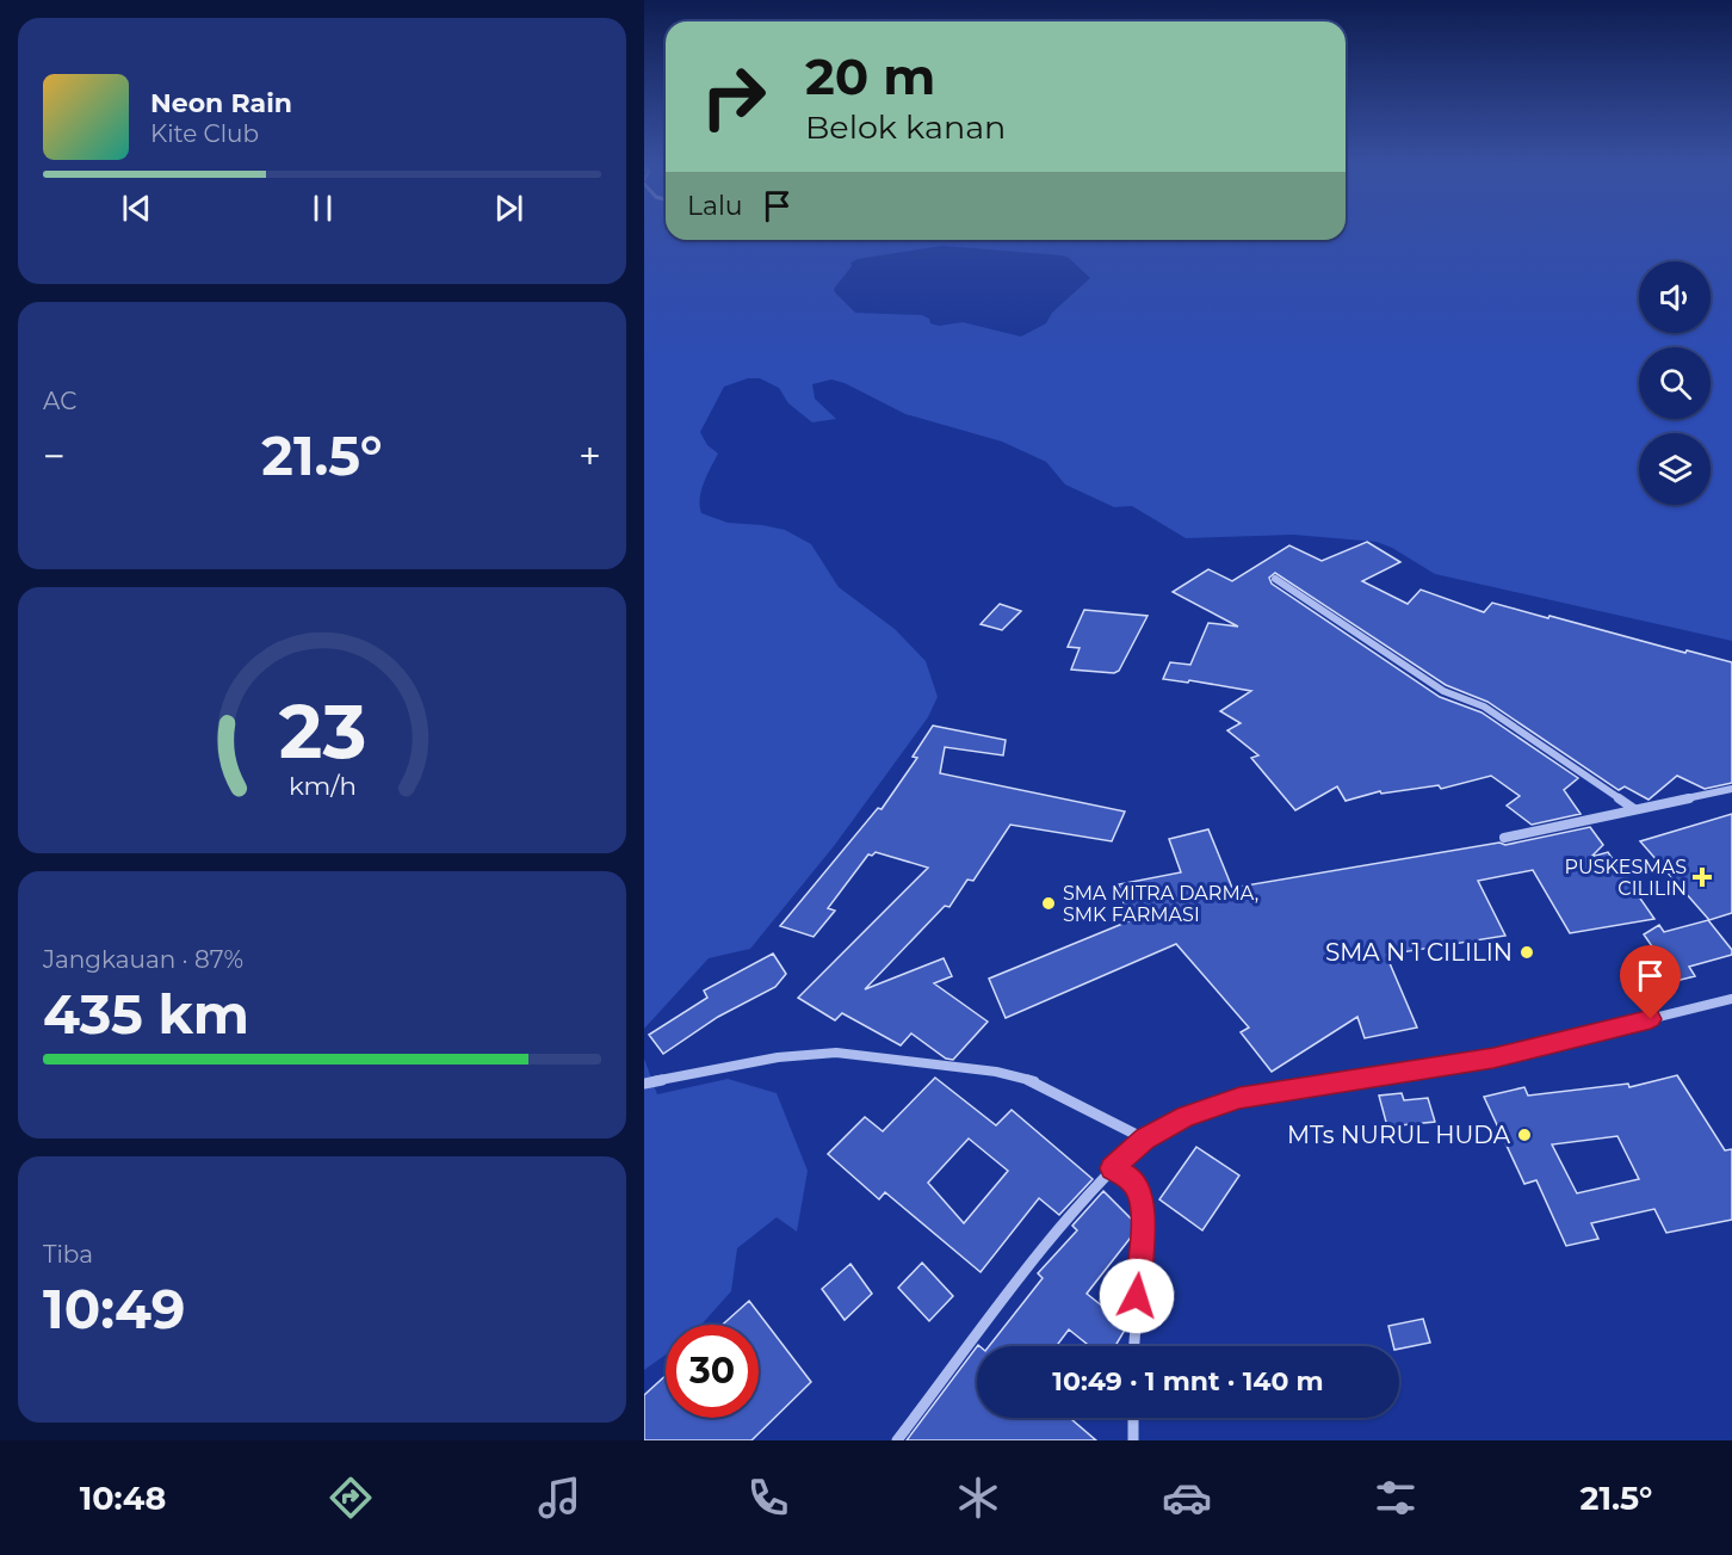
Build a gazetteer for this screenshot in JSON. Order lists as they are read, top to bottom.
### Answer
{
  "places": {
    "health": ["PUSKESMAS CILILIN"],
    "other": ["SMA MITRA DARMA, SMK FARMASI", "SMA N 1 CILILIN", "MTs NURUL HUDA"]
  },
  "page": {
    "turn": ["20 m", "Belok kanan"],
    "song": ["Neon Rain", "Kite Club"],
    "then": "Lalu",
    "tile": [
      "AC",
      ["Jangkauan · 87%", "435 km"],
      ["Tiba", "10:49"]
    ],
    "heat": ["−", "21.5°", "+"],
    "limit": "30",
    "trip": "10:49 · 1 mnt · 140 m",
    "tabs": ["10:48", "21.5°"],
    "gauge": ["23", "km/h"]
  }
}
